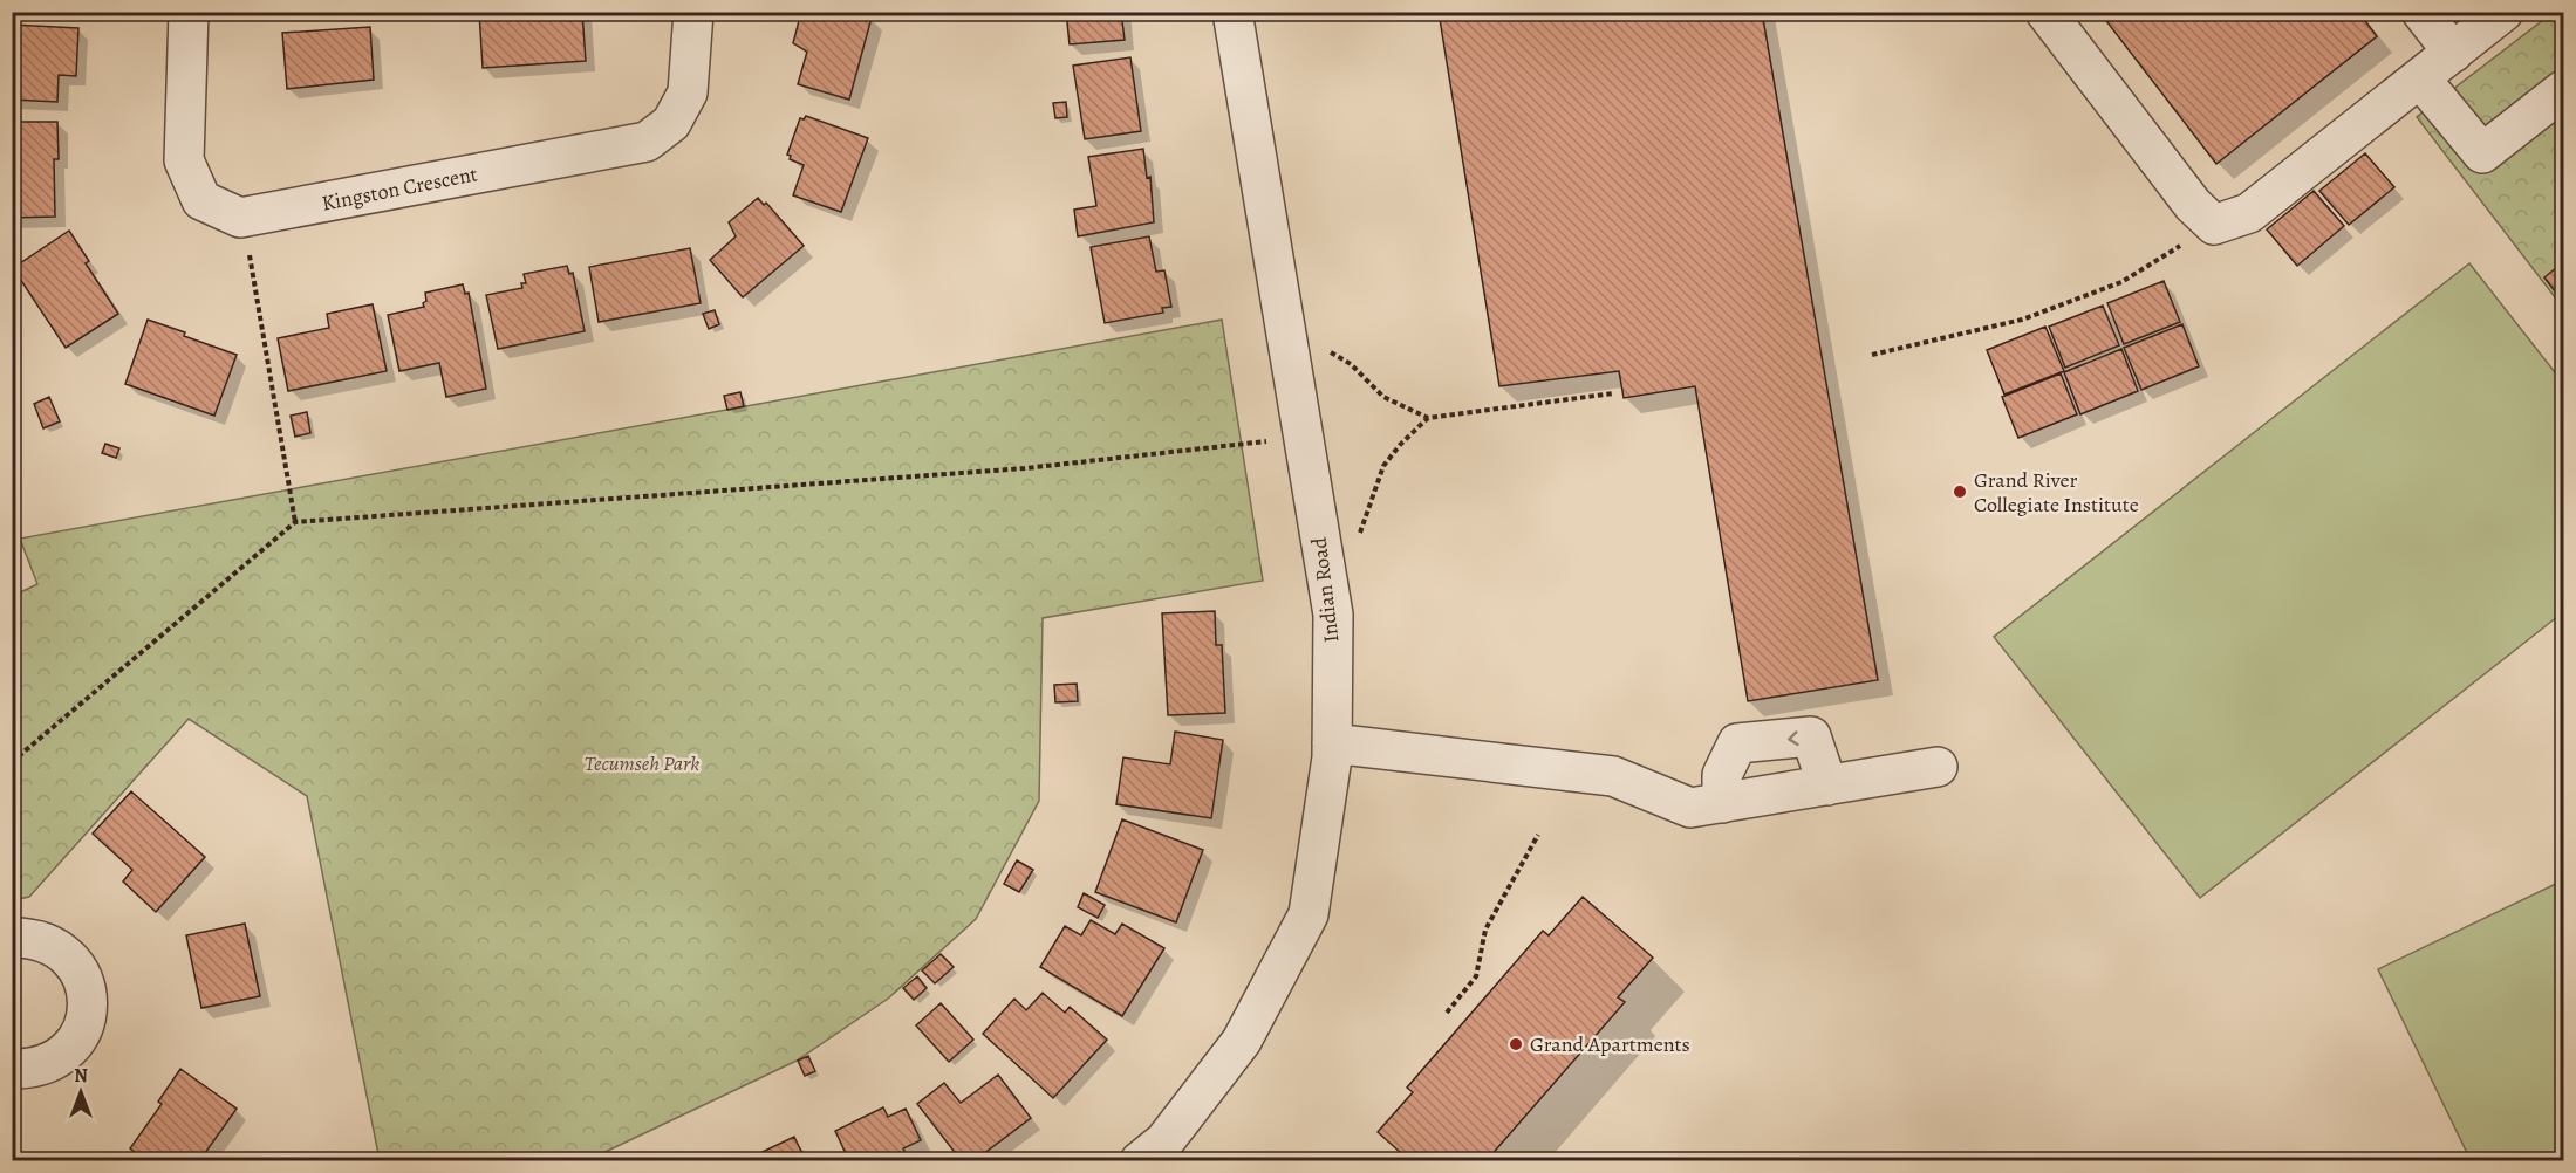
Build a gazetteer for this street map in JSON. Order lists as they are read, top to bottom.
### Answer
{
  "streets": {
    "street": ["Kingston Crescent", "Indian Road"]
  },
  "parks": ["Tecumseh Park"],
  "places": ["Grand River Collegiate Institute", "Grand Apartments"],
  "north": "top"
}
